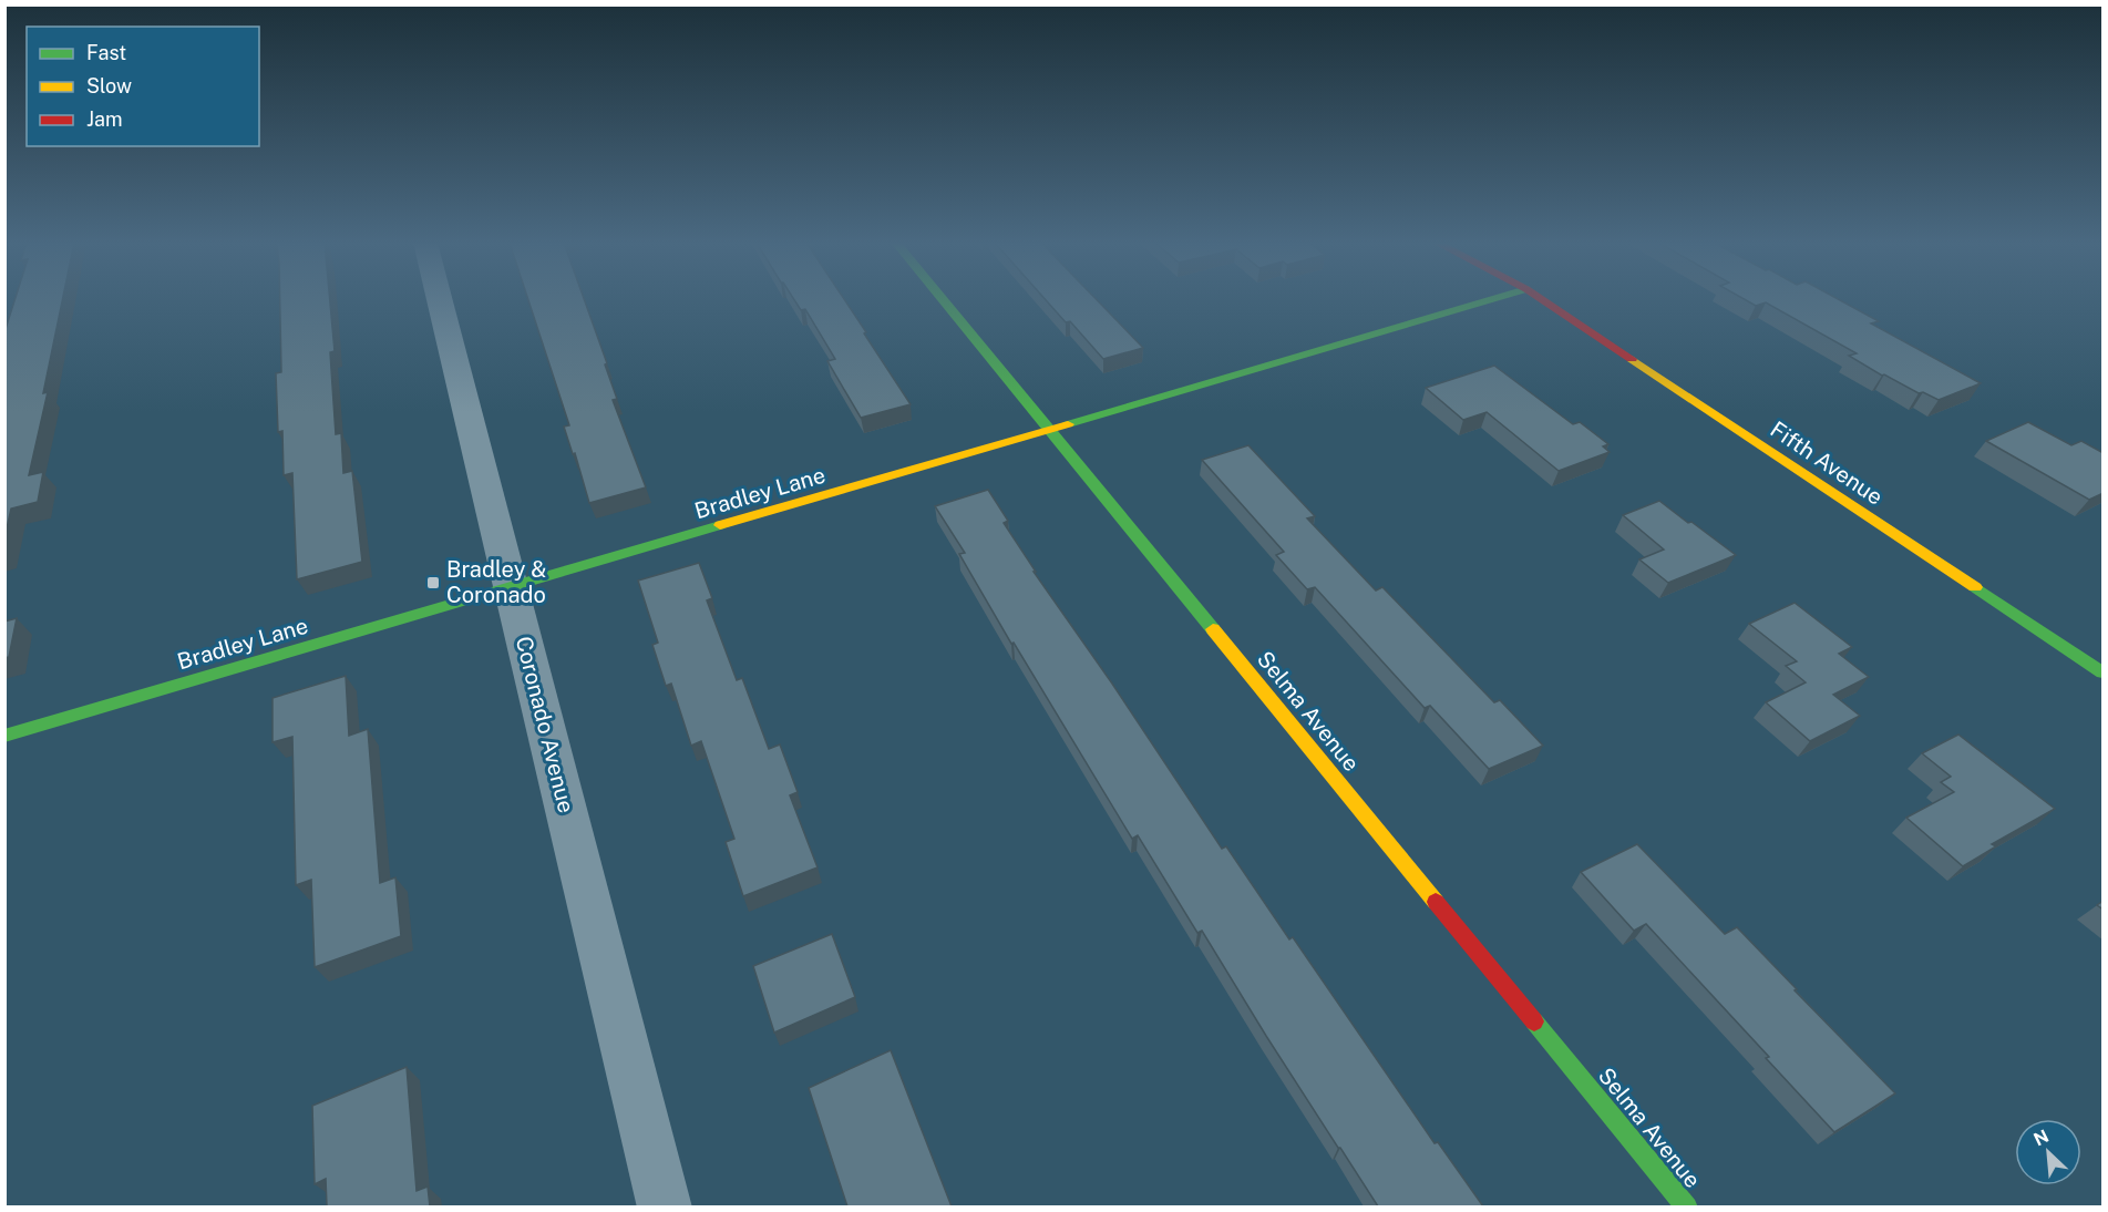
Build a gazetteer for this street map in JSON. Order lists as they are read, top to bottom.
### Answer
{
  "streets": {
    "street": [
      "Fifth Avenue",
      "Bradley Lane",
      "Selma Avenue",
      "Coronado Avenue"
    ]
  },
  "crossings": [
    ["Bradley Lane", "Selma Avenue"],
    ["Bradley Lane", "Coronado Avenue"]
  ],
  "places": {
    "transit": ["Bradley & Coronado"]
  },
  "legend": ["Fast", "Slow", "Jam"],
  "north": "top left"
}
